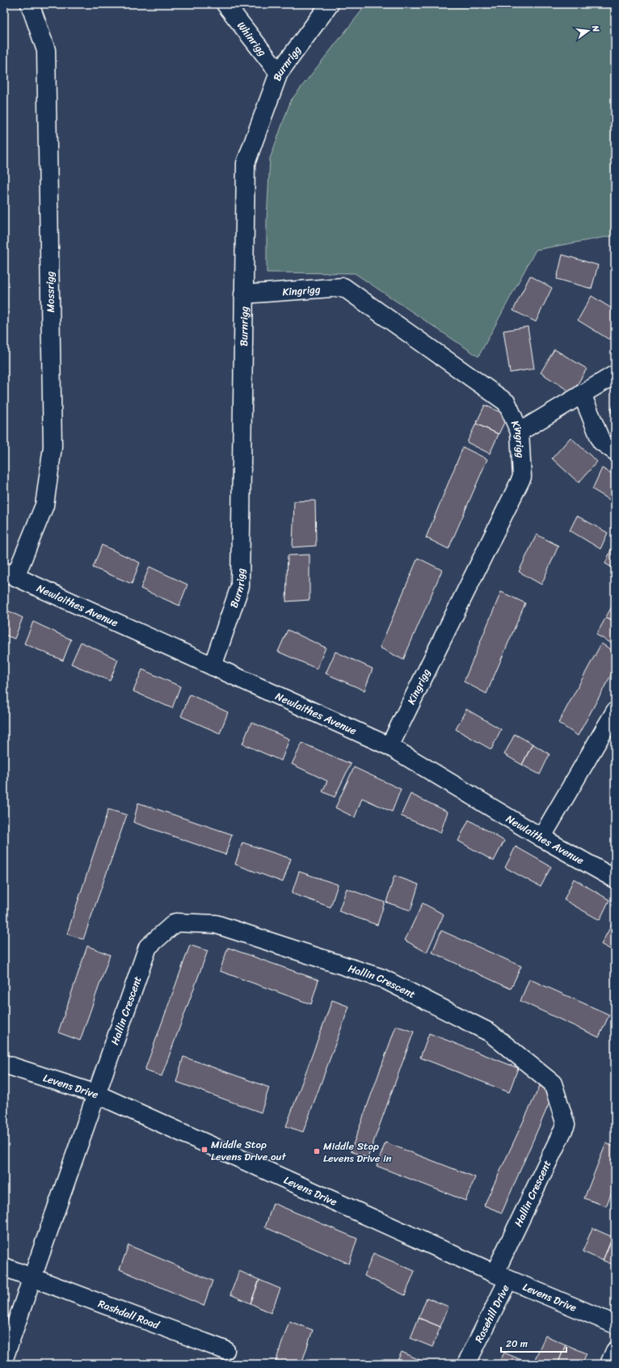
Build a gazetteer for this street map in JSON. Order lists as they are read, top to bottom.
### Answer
{
  "streets": {
    "street": [
      "Whinrigg",
      "Burnrigg",
      "Kingrigg",
      "Mossrigg",
      "Newlaithes Avenue",
      "Hallin Crescent",
      "Levens Drive",
      "Rosehill Drive",
      "Rashdall Road"
    ]
  },
  "crossings": [
    ["Whinrigg", "Burnrigg"],
    ["Burnrigg", "Kingrigg"],
    ["Burnrigg", "Newlaithes Avenue"],
    ["Kingrigg", "Newlaithes Avenue"],
    ["Mossrigg", "Newlaithes Avenue"],
    ["Hallin Crescent", "Levens Drive"],
    ["Hallin Crescent", "Rosehill Drive"],
    ["Levens Drive", "Rosehill Drive"]
  ],
  "places": {
    "transit": ["Middle Stop Levens Drive out", "Middle Stop Levens Drive in"]
  },
  "scale_bar": "20 m",
  "north": "right"
}
